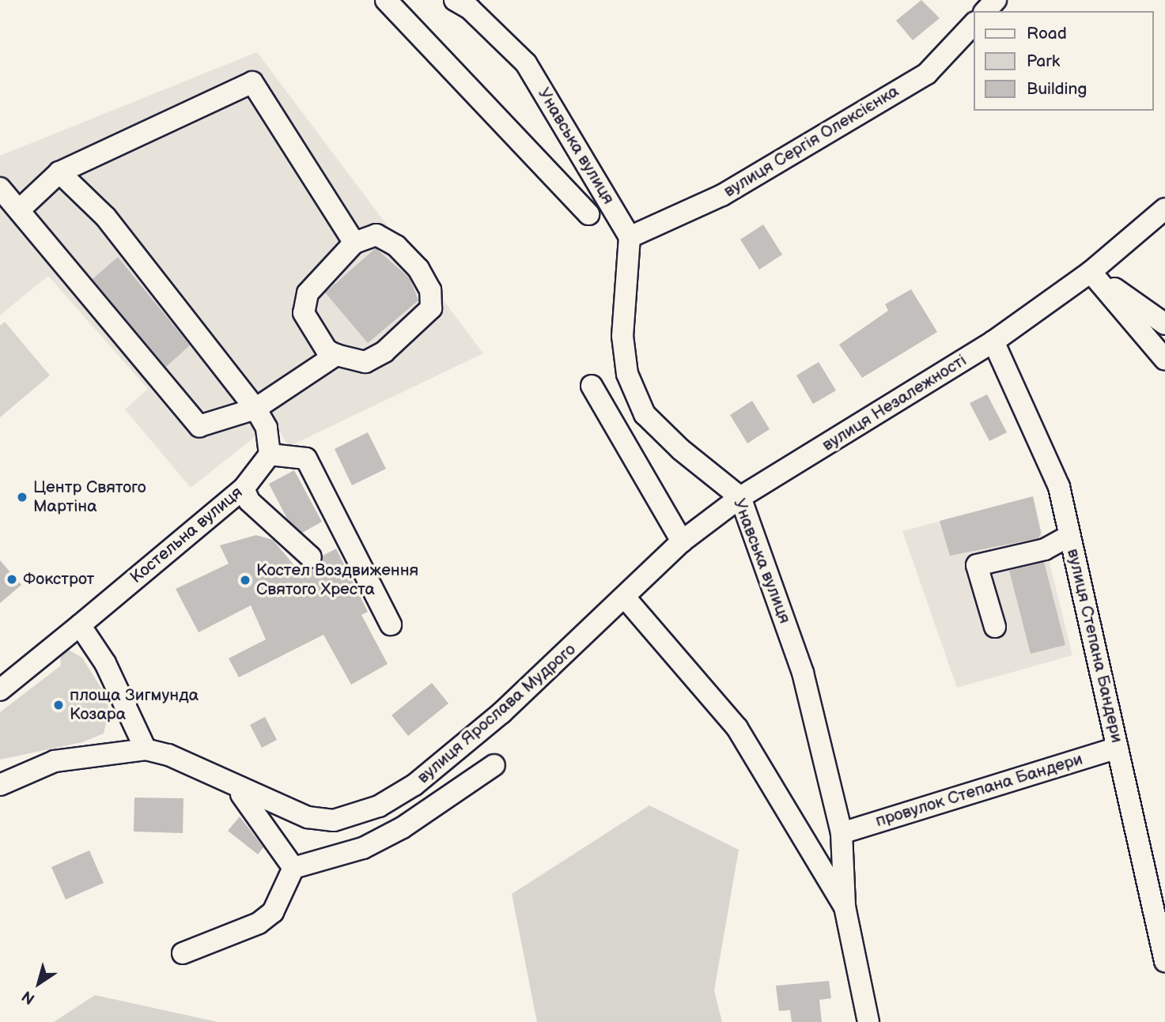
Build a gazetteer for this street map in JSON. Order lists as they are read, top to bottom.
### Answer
{
  "streets": {
    "street": [
      "вулиця Сергія Олексієнка",
      "Унавська вулиця",
      "вулиця Незалежності",
      "Костельна вулиця",
      "вулиця Степана Бандери",
      "вулиця Ярослава Мудрого",
      "провулок Степана Бандери"
    ]
  },
  "crossings": [
    ["вулиця Сергія Олексієнка", "Унавська вулиця"],
    ["Унавська вулиця", "вулиця Незалежності"],
    ["Унавська вулиця", "вулиця Ярослава Мудрого"],
    ["Унавська вулиця", "провулок Степана Бандери"],
    ["вулиця Незалежності", "вулиця Степана Бандери"],
    ["вулиця Незалежності", "вулиця Ярослава Мудрого"],
    ["вулиця Степана Бандери", "провулок Степана Бандери"]
  ],
  "places": [
    "Центр Святого Мартіна",
    "Фокстрот",
    "Костел Воздвиження Святого Хреста",
    "площа Зигмунда Козара"
  ],
  "legend": ["Road", "Park", "Building"],
  "north": "bottom left"
}
